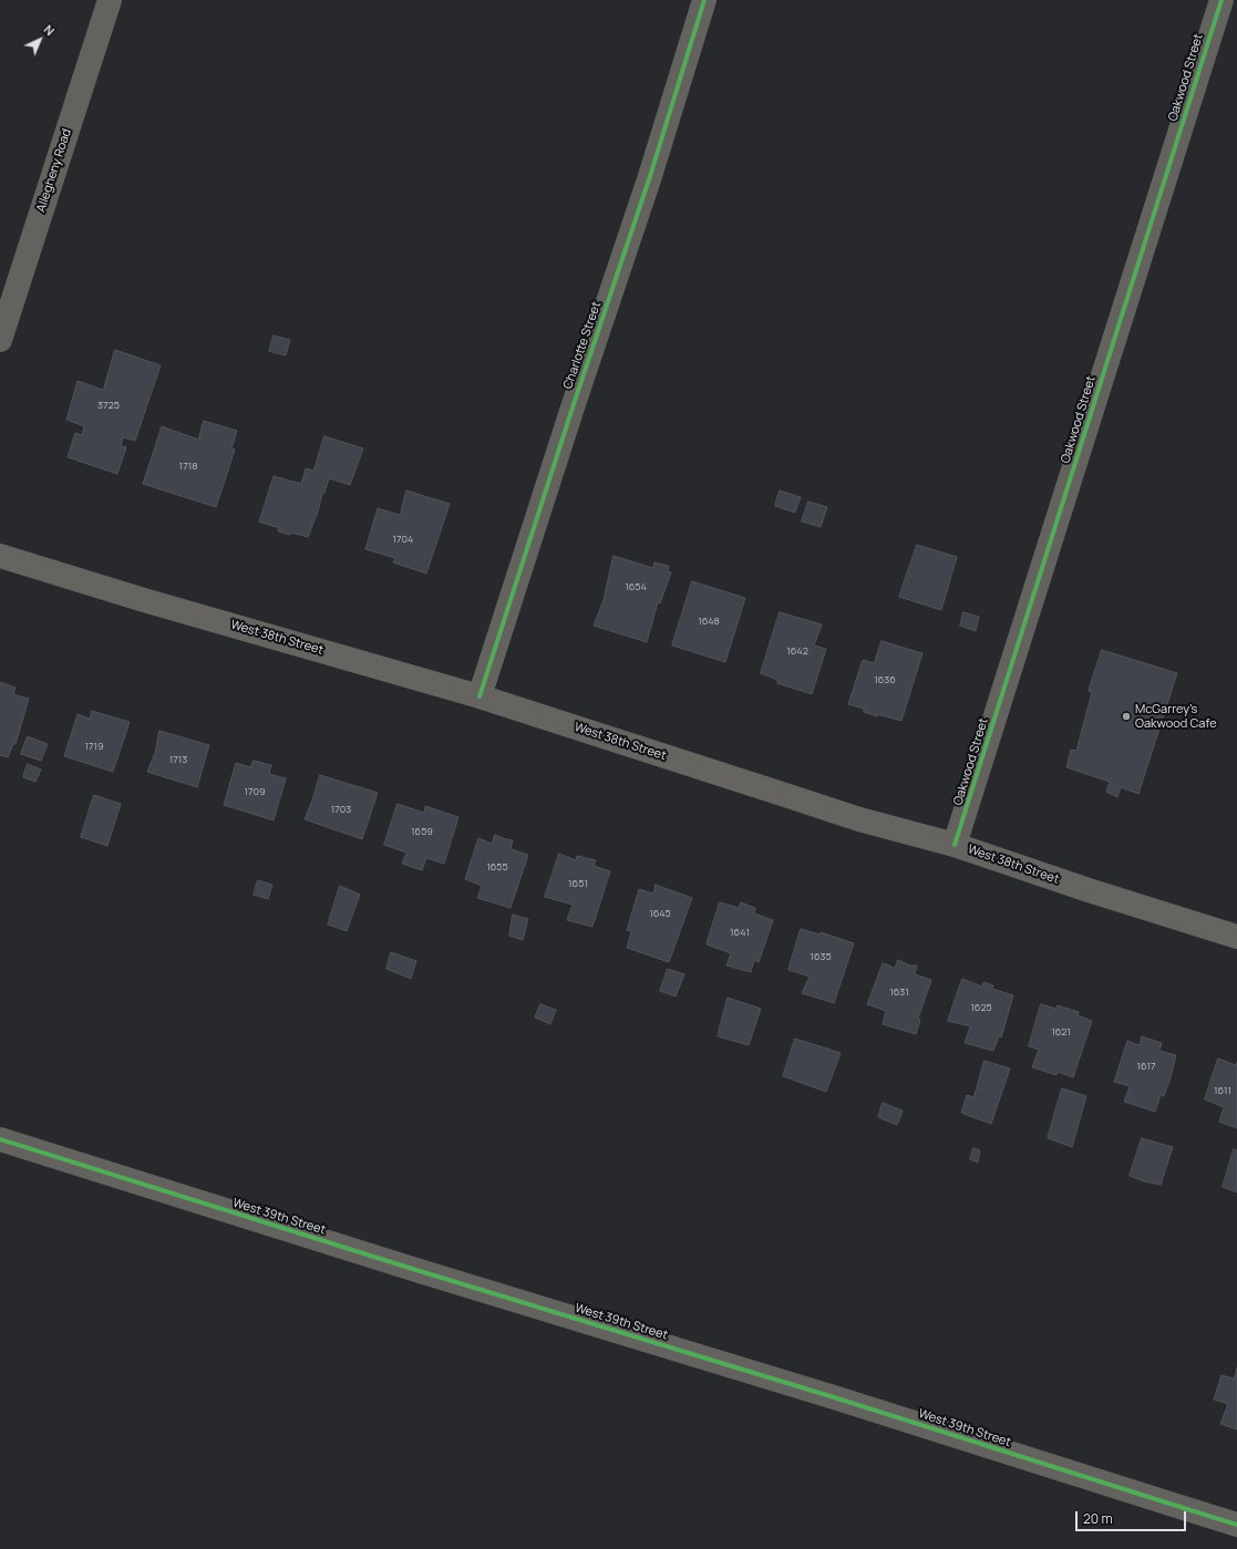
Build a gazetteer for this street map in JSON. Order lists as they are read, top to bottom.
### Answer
{
  "streets": {
    "main road": ["West 38th Street"],
    "street": [
      "Oakwood Street",
      "Allegheny Road",
      "Charlotte Street",
      "West 39th Street"
    ]
  },
  "crossings": [
    ["Oakwood Street", "West 38th Street"],
    ["Charlotte Street", "West 38th Street"]
  ],
  "places": ["McGarrey's Oakwood Cafe"],
  "house_numbers": [
    "3725",
    "1718",
    "1704",
    "1654",
    "1648",
    "1642",
    "1636",
    "1719",
    "1713",
    "1709",
    "1703",
    "1659",
    "1655",
    "1651",
    "1645",
    "1641",
    "1635",
    "1631",
    "1625",
    "1621",
    "1617",
    "1611"
  ],
  "scale_bar": "20 m",
  "north": "top right"
}
